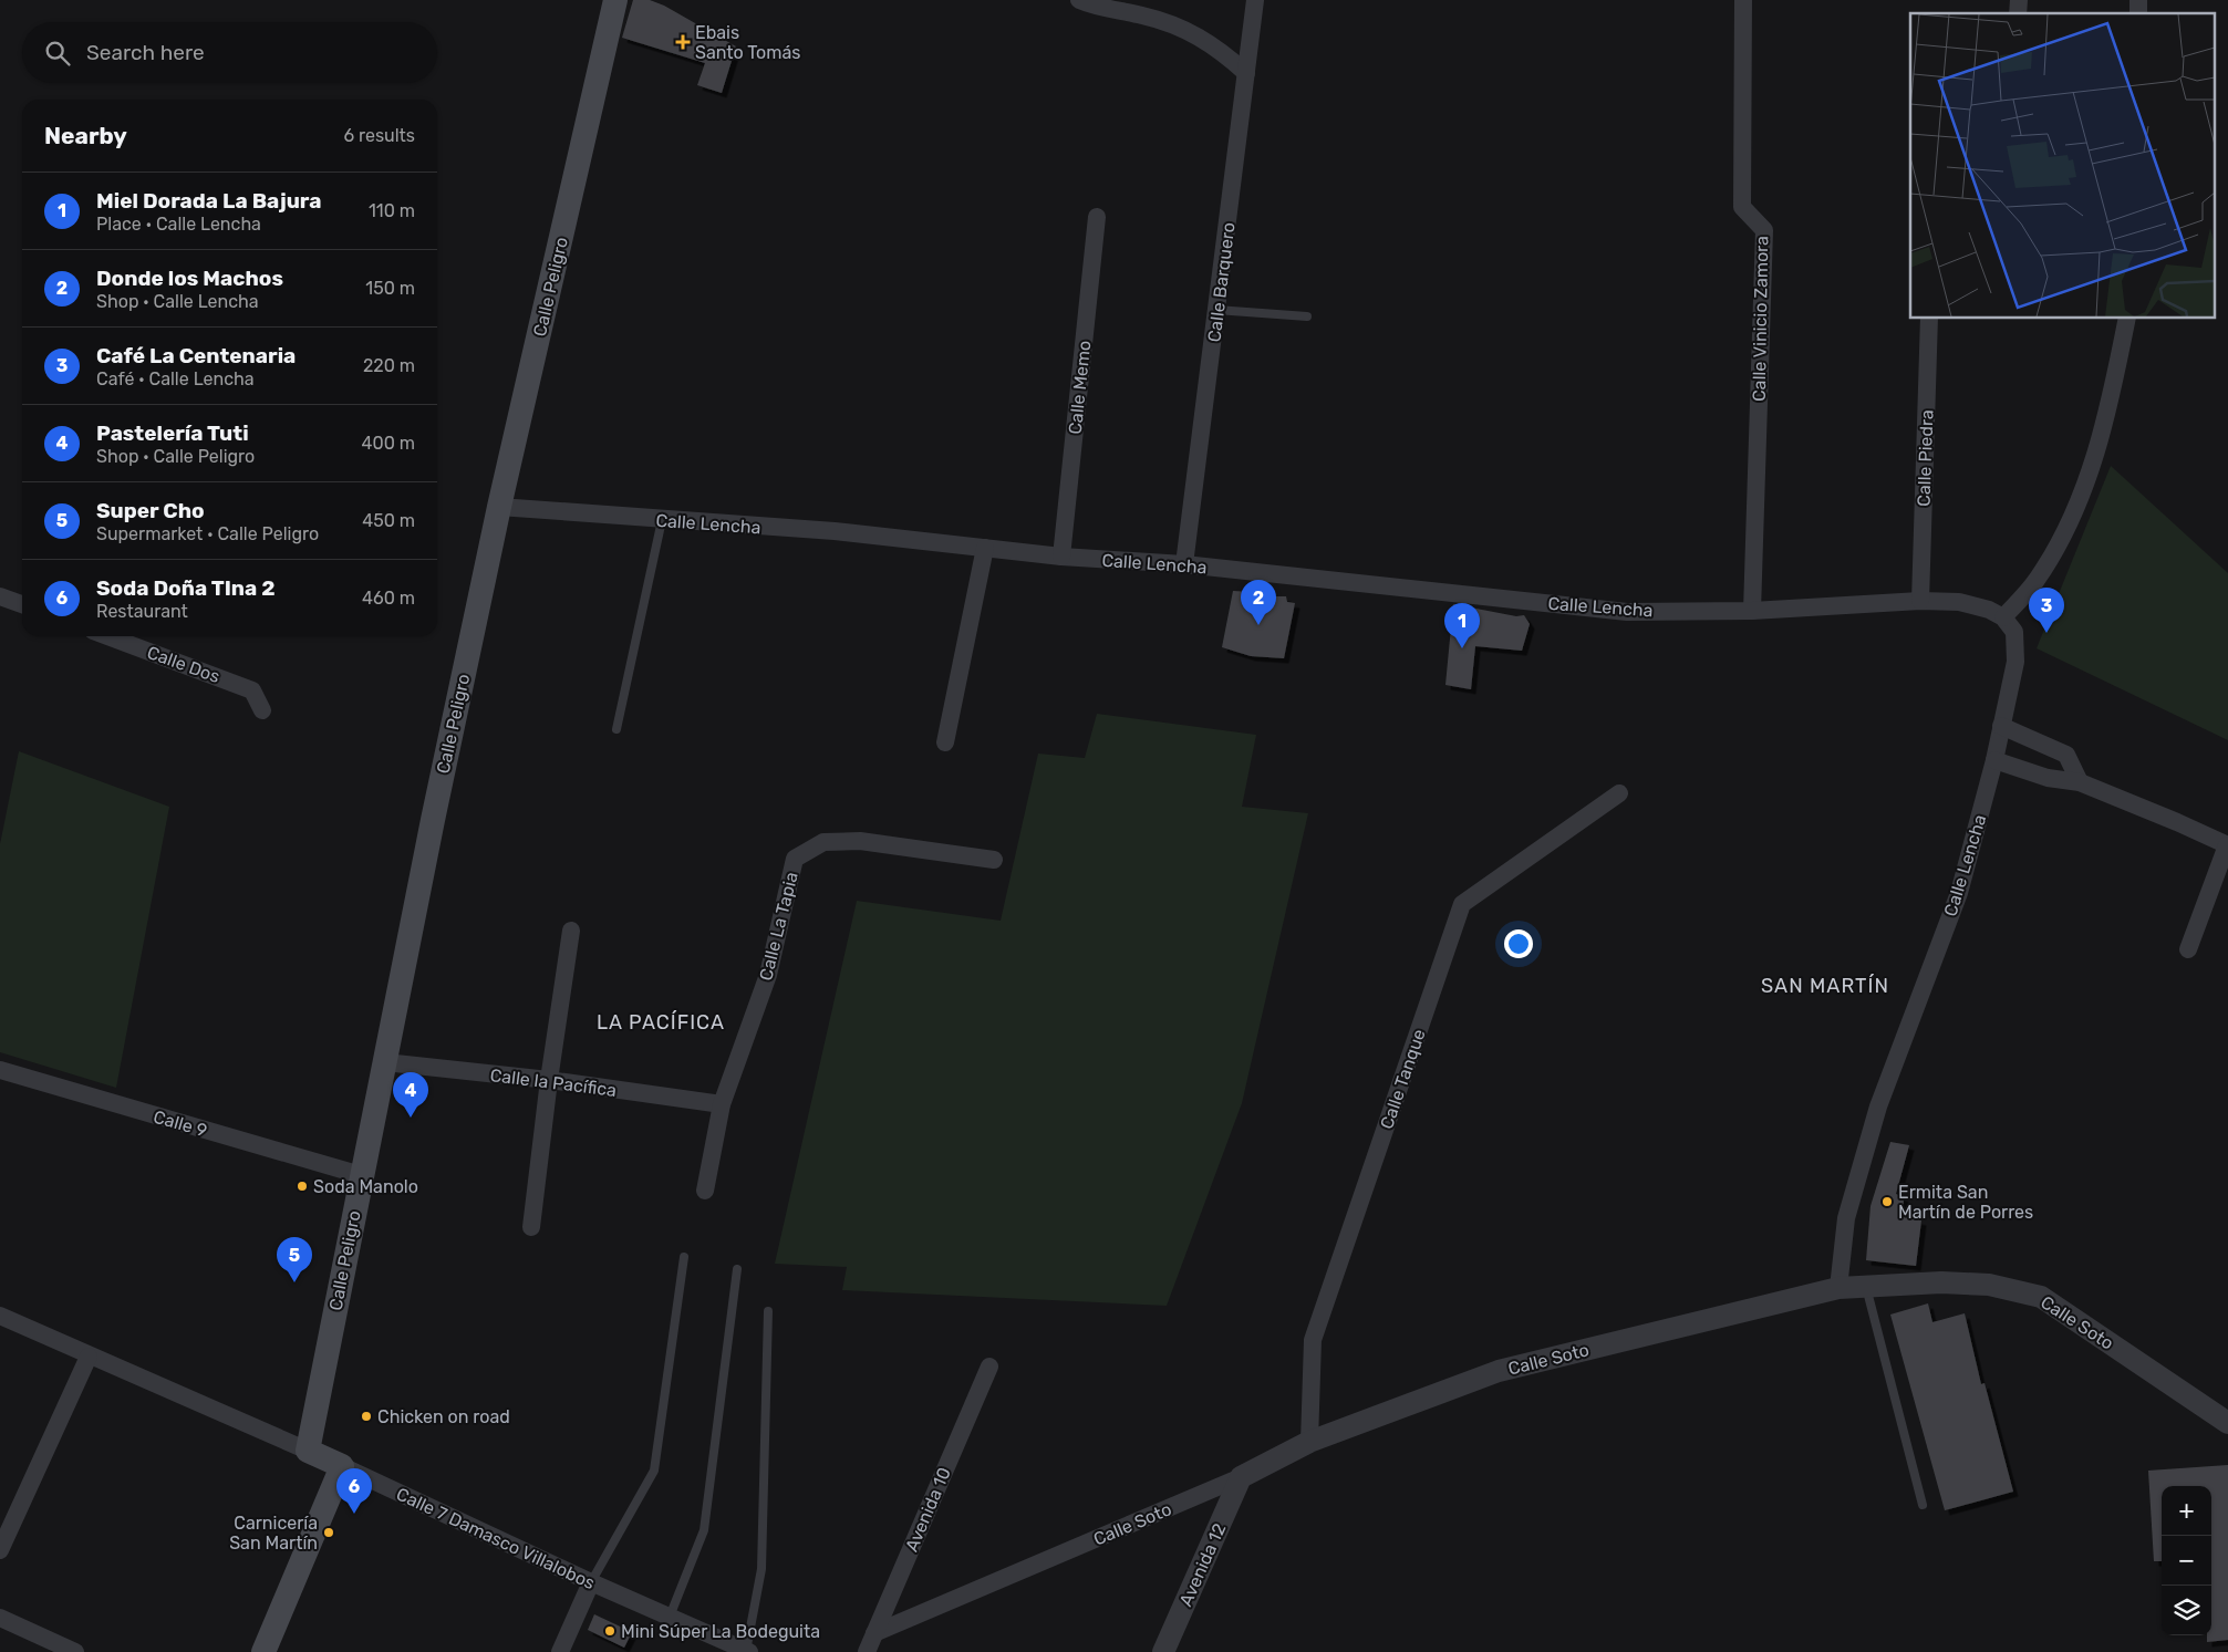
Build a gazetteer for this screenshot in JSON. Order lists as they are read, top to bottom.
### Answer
{
  "streets": {
    "main road": ["Calle Peligro", "Calle 7 Damasco Villalobos"],
    "street": [
      "Calle Barquero",
      "Calle Vinicio Zamora",
      "Calle Memo",
      "Calle Piedra",
      "Calle Lencha",
      "Calle Dos",
      "Calle La Tapia",
      "Calle Tanque",
      "Calle la Pacífica",
      "Calle 9",
      "Calle Soto",
      "Avenida 10",
      "Avenida 12"
    ]
  },
  "crossings": [
    ["Calle Barquero", "Calle Lencha"],
    ["Calle Peligro", "Calle Lencha"],
    ["Calle Peligro", "Calle la Pacífica"],
    ["Calle Peligro", "Calle 9"],
    ["Calle Peligro", "Calle 7 Damasco Villalobos"],
    ["Calle Vinicio Zamora", "Calle Lencha"],
    ["Calle Memo", "Calle Lencha"],
    ["Calle Piedra", "Calle Lencha"],
    ["Calle Lencha", "Calle Soto"],
    ["Calle La Tapia", "Calle la Pacífica"],
    ["Calle Tanque", "Calle Soto"],
    ["Calle Soto", "Avenida 10"],
    ["Calle Soto", "Avenida 12"]
  ],
  "districts": ["SAN MARTÍN", "LA PACÍFICA"],
  "places": {
    "health": ["Ebais Santo Tomás"],
    "other": [
      "Soda Manolo",
      "Ermita San Martín de Porres",
      "Chicken on road",
      "Carnicería San Martín",
      "Mini Súper La Bodeguita"
    ]
  },
  "page": {
    "search": "Search here",
    "heading": ["Nearby", "6 results"],
    "list": [
      {
        "mark": "1",
        "name": "Miel Dorada La Bajura",
        "note": "Place · Calle Lencha",
        "value": "110 m"
      },
      {
        "mark": "2",
        "name": "Donde los Machos",
        "note": "Shop · Calle Lencha",
        "value": "150 m"
      },
      {
        "mark": "3",
        "name": "Café La Centenaria",
        "note": "Café · Calle Lencha",
        "value": "220 m"
      },
      {
        "mark": "4",
        "name": "Pastelería Tuti",
        "note": "Shop · Calle Peligro",
        "value": "400 m"
      },
      {
        "mark": "5",
        "name": "Super Cho",
        "note": "Supermarket · Calle Peligro",
        "value": "450 m"
      },
      {
        "mark": "6",
        "name": "Soda Doña TIna 2",
        "note": "Restaurant",
        "value": "460 m"
      }
    ],
    "pins": [
      "2",
      "3",
      "1",
      "4",
      "5",
      "6"
    ],
    "map_buttons": ["+", "−"]
  }
}
